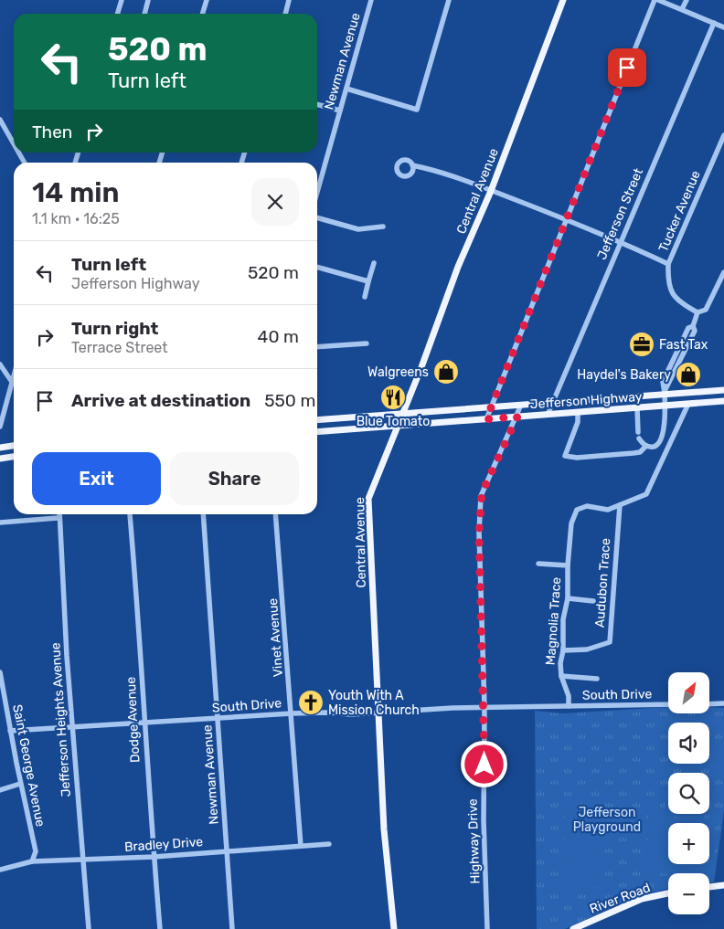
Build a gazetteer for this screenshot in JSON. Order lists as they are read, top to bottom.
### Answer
{
  "streets": {
    "main road": ["Central Avenue", "Jefferson Highway", "River Road"],
    "street": [
      "Newman Avenue",
      "Tucker Avenue",
      "Jefferson Street",
      "Audubon Trace",
      "Magnolia Trace",
      "Vinet Avenue",
      "South Drive",
      "Jefferson Heights Avenue",
      "Dodge Avenue",
      "Saint George Avenue",
      "Highway Drive",
      "Bradley Drive"
    ]
  },
  "crossings": [
    ["Newman Avenue", "South Drive"],
    ["Newman Avenue", "Bradley Drive"],
    ["Central Avenue", "Jefferson Highway"],
    ["Central Avenue", "South Drive"],
    ["Jefferson Street", "Jefferson Highway"],
    ["Jefferson Highway", "Highway Drive"],
    ["Audubon Trace", "Magnolia Trace"],
    ["Magnolia Trace", "South Drive"],
    ["Vinet Avenue", "South Drive"],
    ["Vinet Avenue", "Bradley Drive"],
    ["South Drive", "Jefferson Heights Avenue"],
    ["South Drive", "Dodge Avenue"],
    ["South Drive", "Saint George Avenue"],
    ["South Drive", "Highway Drive"],
    ["Jefferson Heights Avenue", "Bradley Drive"],
    ["Dodge Avenue", "Bradley Drive"],
    ["Saint George Avenue", "Bradley Drive"]
  ],
  "parks": ["Jefferson Playground"],
  "places": {
    "office": ["Fast Tax"],
    "shop": ["Walgreens", "Haydel's Bakery"],
    "restaurant": ["Blue Tomato"],
    "church": ["Youth With A Mission Church"]
  },
  "north": "top right",
  "page": {
    "turn": ["520 m", "Turn left"],
    "then": "Then",
    "heading": ["14 min", "1.1 km · 16:25"],
    "list": [
      {
        "name": "Turn left",
        "note": "Jefferson Highway",
        "value": "520 m"
      },
      {
        "name": "Turn right",
        "note": "Terrace Street",
        "value": "40 m"
      },
      {
        "name": "Arrive at destination",
        "value": "550 m"
      }
    ],
    "buttons": ["Exit", "Share"],
    "map_buttons": ["+", "−"]
  }
}
